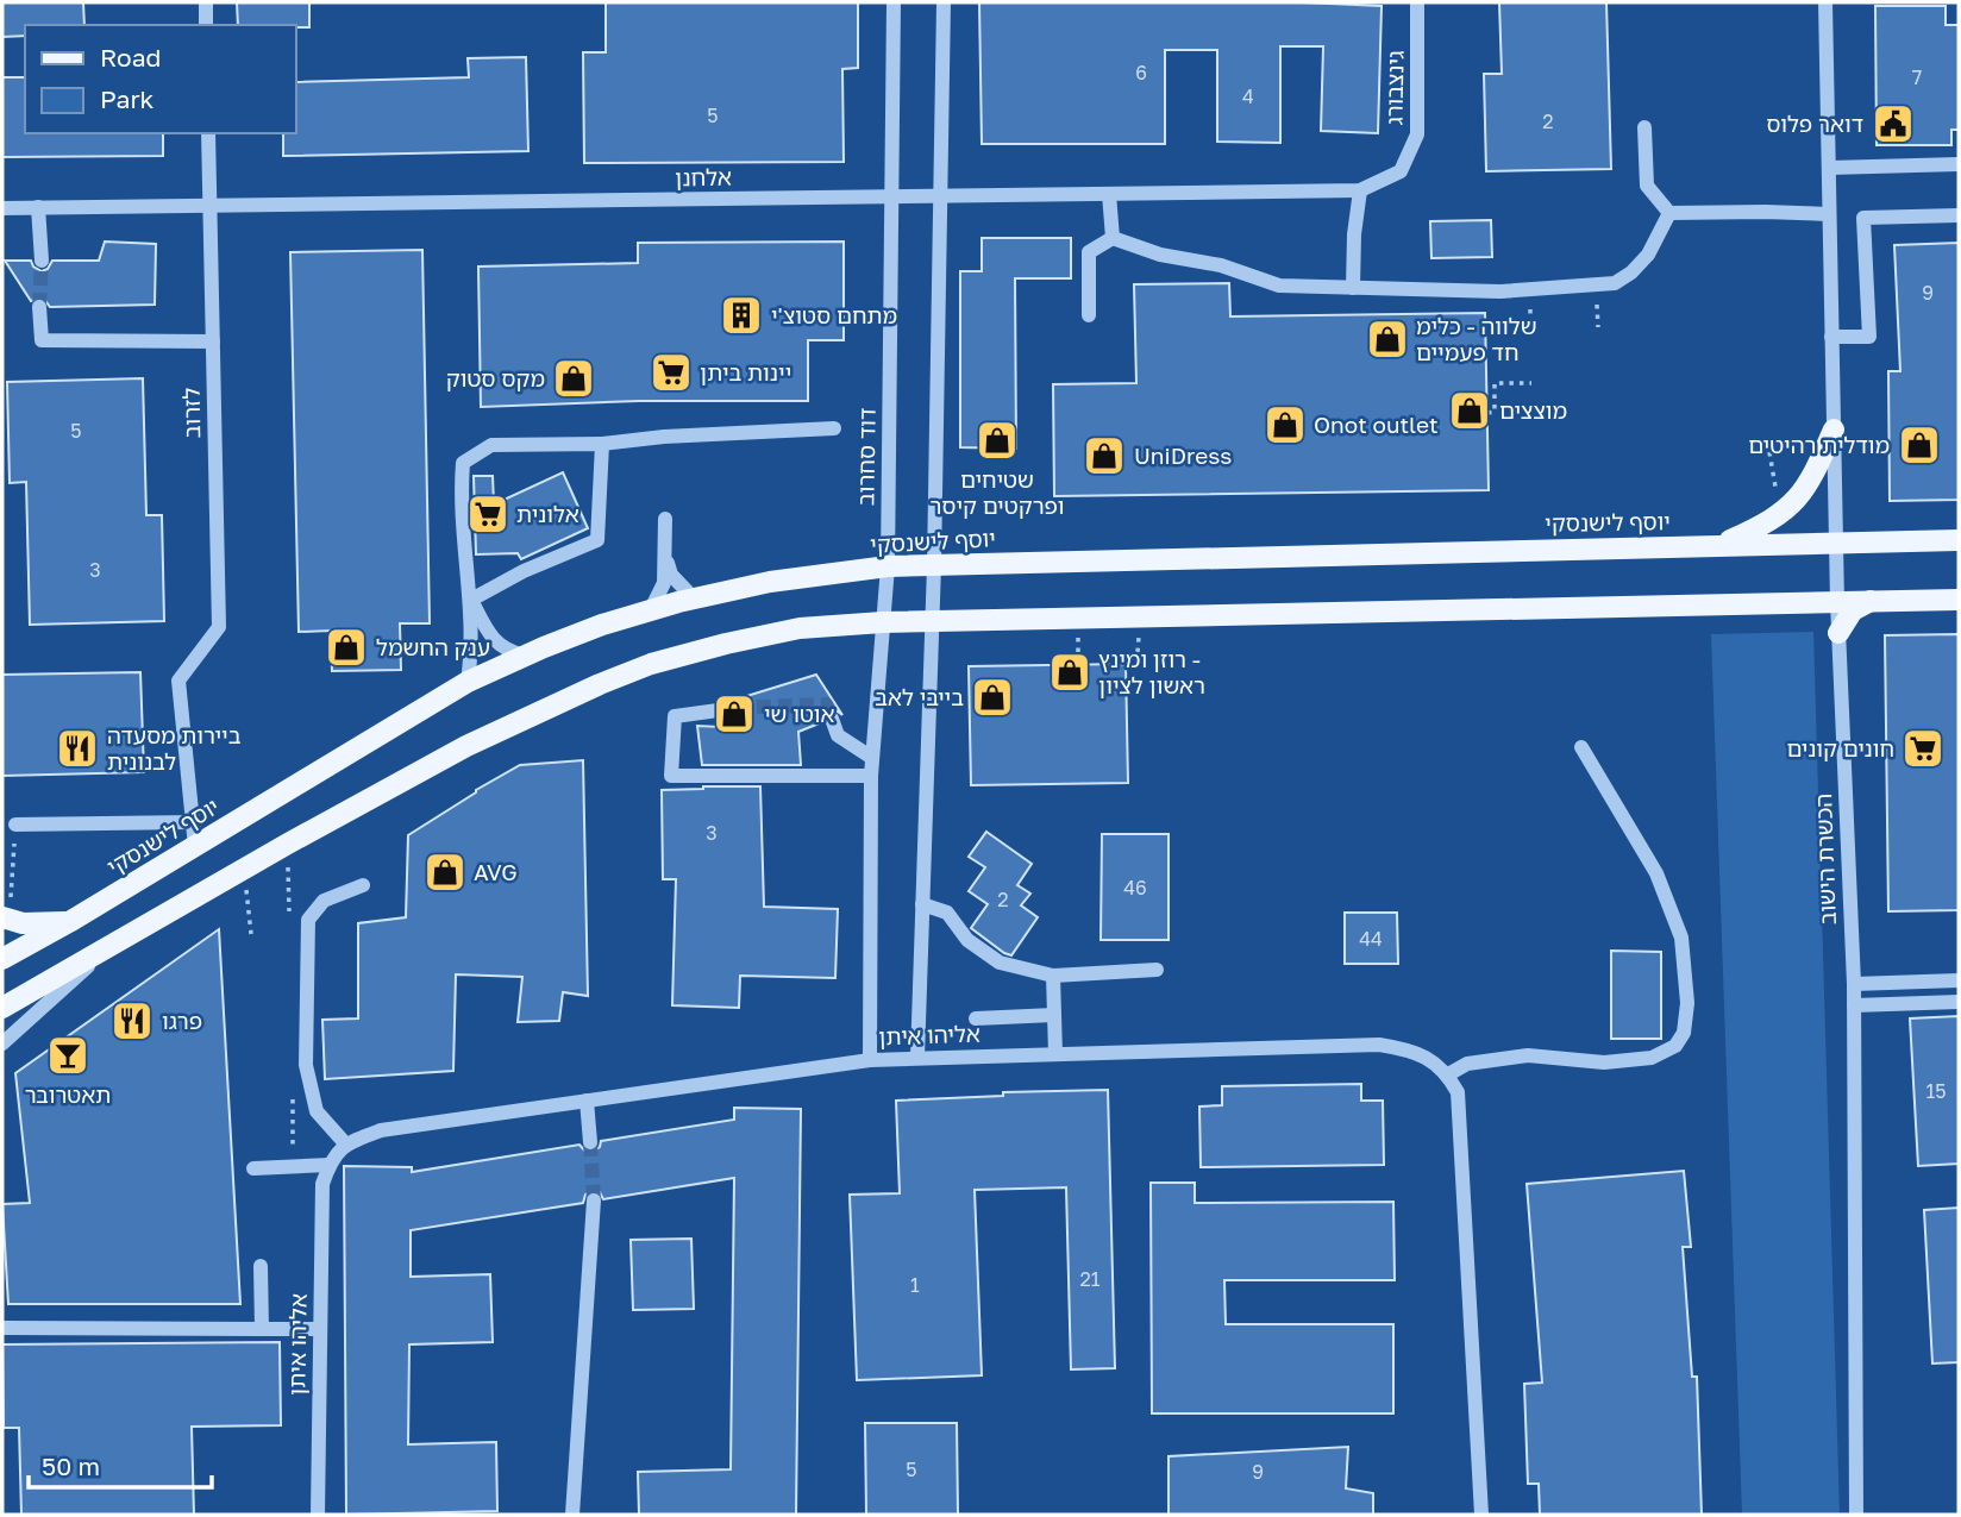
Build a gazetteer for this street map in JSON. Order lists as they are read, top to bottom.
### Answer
{
  "streets": {
    "main road": ["יוסף לישנסקי"],
    "street": [
      "גינצבורג",
      "אלחנן",
      "לזרוב",
      "דוד סחרוב",
      "הכשרת הישוב",
      "אליהו איתן"
    ]
  },
  "crossings": [
    ["גינצבורג", "אלחנן"],
    ["אלחנן", "לזרוב"],
    ["אלחנן", "דוד סחרוב"],
    ["דוד סחרוב", "יוסף לישנסקי"],
    ["דוד סחרוב", "אליהו איתן"],
    ["יוסף לישנסקי", "הכשרת הישוב"]
  ],
  "places": {
    "public building": ["דואר פלוס"],
    "building": ["מתחם סטוצ'י"],
    "shop": [
      "שלווה - כלימ חד פעמיים",
      "מקס סטוק",
      "מוצצים",
      "Onot outlet",
      "שטיחים ופרקטים קיסר",
      "מודלית רהיטים",
      "UniDress",
      "ענק החשמל",
      "רוזן ומינץ - ראשון לציון",
      "בייבי לאב",
      "אוטו שי",
      "AVG"
    ],
    "supermarket": ["יינות ביתן", "אלונית", "חונים קונים"],
    "restaurant": ["ביירות מסעדה לבנונית", "פרגו"],
    "bar": ["תאטרובר"]
  },
  "house_numbers": [
    "6",
    "7",
    "4",
    "5",
    "2",
    "9",
    "5",
    "3",
    "3",
    "46",
    "2",
    "44",
    "15",
    "21",
    "1",
    "5",
    "9"
  ],
  "legend": ["Road", "Park"],
  "scale_bar": "50 m"
}
